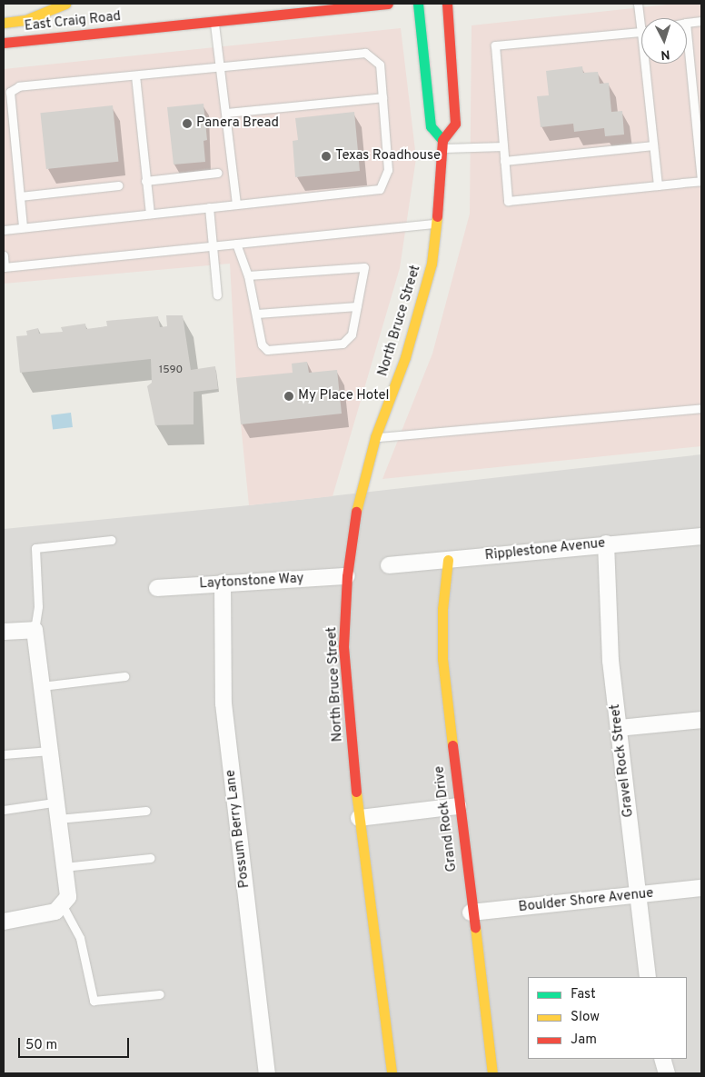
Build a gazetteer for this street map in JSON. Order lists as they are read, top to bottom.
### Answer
{
  "streets": {
    "street": [
      "East Craig Road",
      "North Bruce Street",
      "Ripplestone Avenue",
      "Laytonstone Way",
      "Gravel Rock Street",
      "Grand Rock Drive",
      "Possum Berry Lane",
      "Boulder Shore Avenue"
    ]
  },
  "crossings": [
    ["North Bruce Street", "Laytonstone Way"],
    ["Ripplestone Avenue", "Gravel Rock Street"],
    ["Ripplestone Avenue", "Grand Rock Drive"],
    ["Laytonstone Way", "Possum Berry Lane"],
    ["Gravel Rock Street", "Boulder Shore Avenue"],
    ["Grand Rock Drive", "Boulder Shore Avenue"]
  ],
  "places": ["Panera Bread", "Texas Roadhouse", "My Place Hotel"],
  "house_numbers": ["1590"],
  "legend": ["Fast", "Slow", "Jam"],
  "scale_bar": "50 m",
  "north": "bottom"
}
